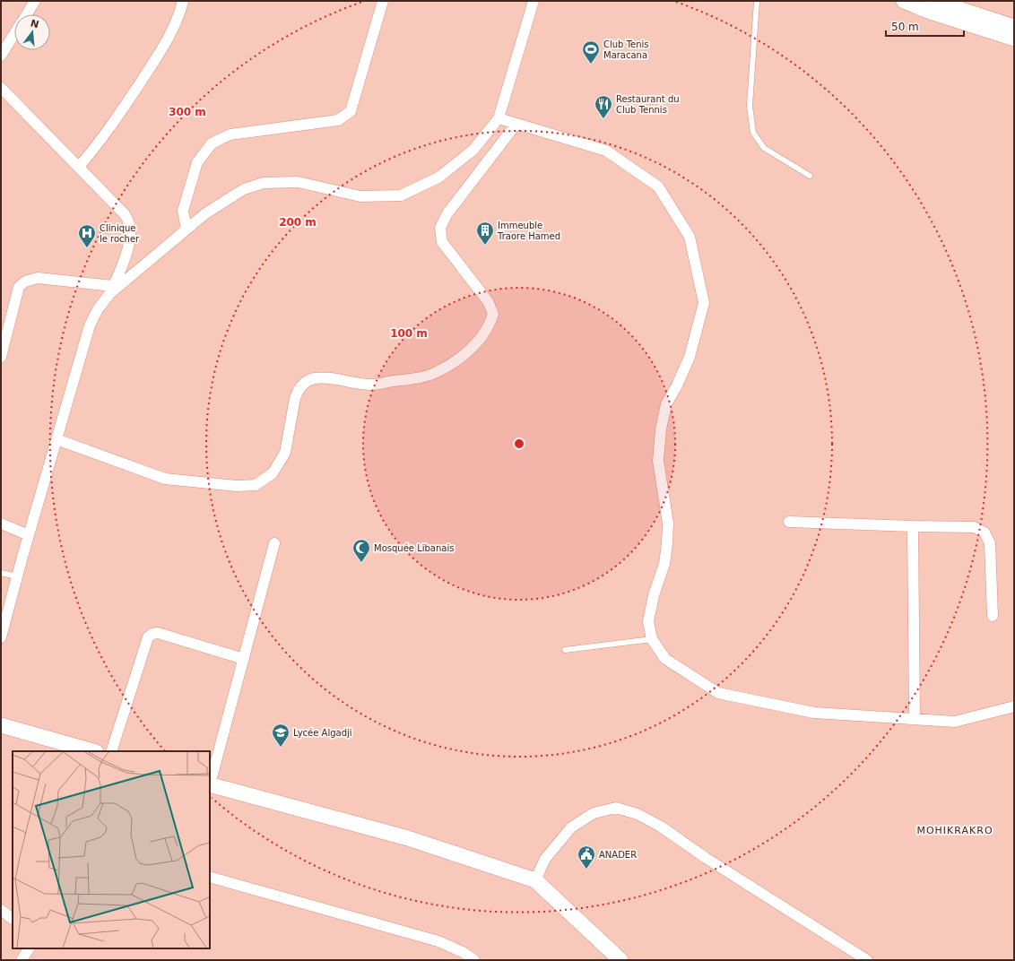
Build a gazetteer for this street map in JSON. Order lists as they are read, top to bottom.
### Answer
{
  "districts": ["MOHIKRAKRO"],
  "places": {
    "sports": ["Club Tenis Maracana"],
    "restaurant": ["Restaurant du Club Tennis"],
    "building": ["Immeuble Traore Hamed"],
    "hospital": ["Clinique le rocher"],
    "mosque": ["Mosquée Libanais"],
    "school or university": ["Lycée Algadji"],
    "public building": ["ANADER"]
  },
  "scale_bar": "50 m",
  "north": "top",
  "rings": ["300 m", "200 m", "100 m"]
}
